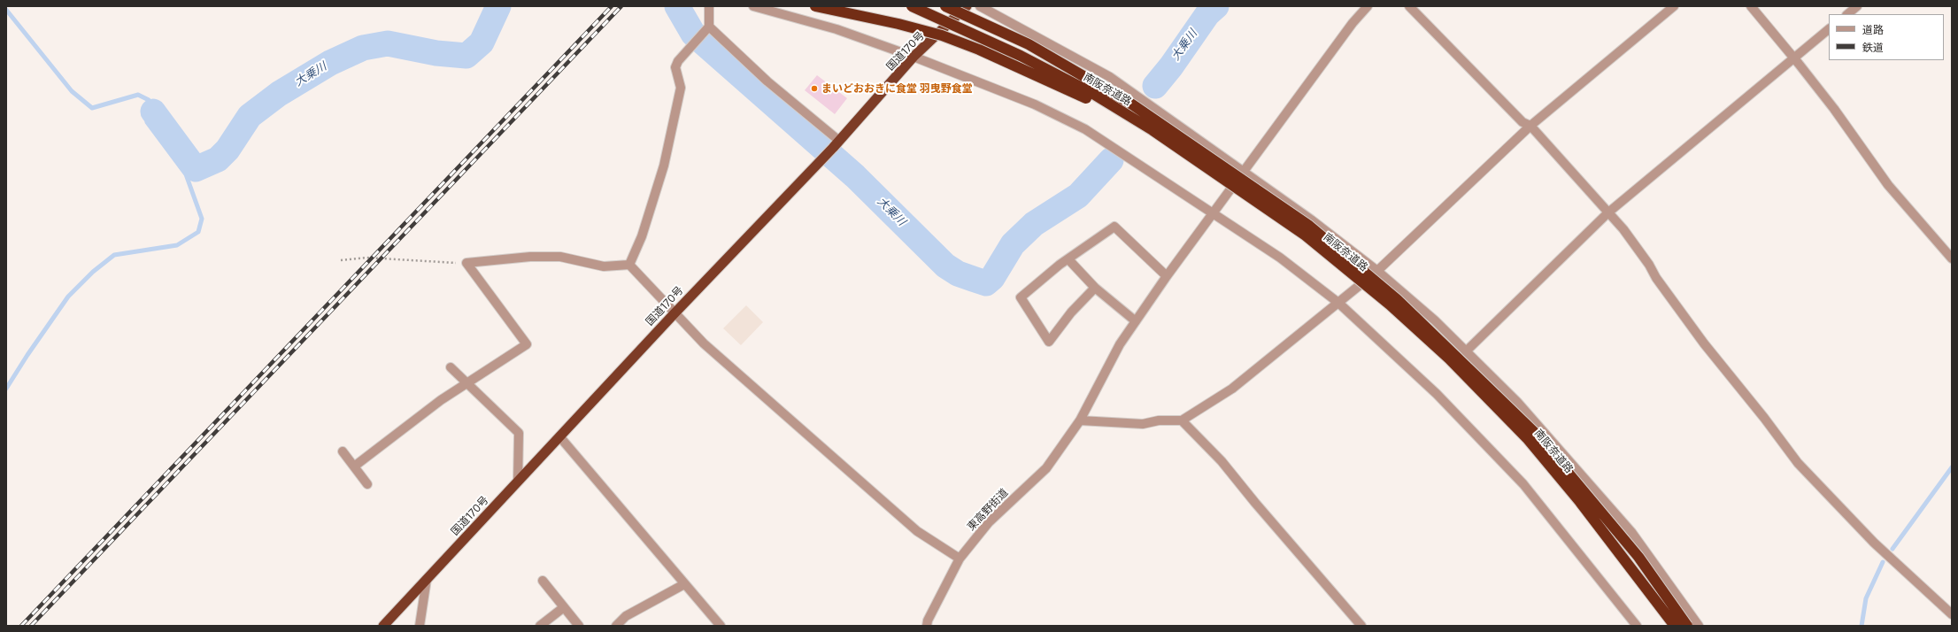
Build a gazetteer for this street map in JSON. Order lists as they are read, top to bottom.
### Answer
{
  "streets": {
    "highway": ["国道170号", "南阪奈道路"],
    "street": ["東高野街道"]
  },
  "water": ["大乗川"],
  "places": ["まいどおおきに食堂 羽曳野食堂"],
  "legend": ["道路", "鉄道"]
}
